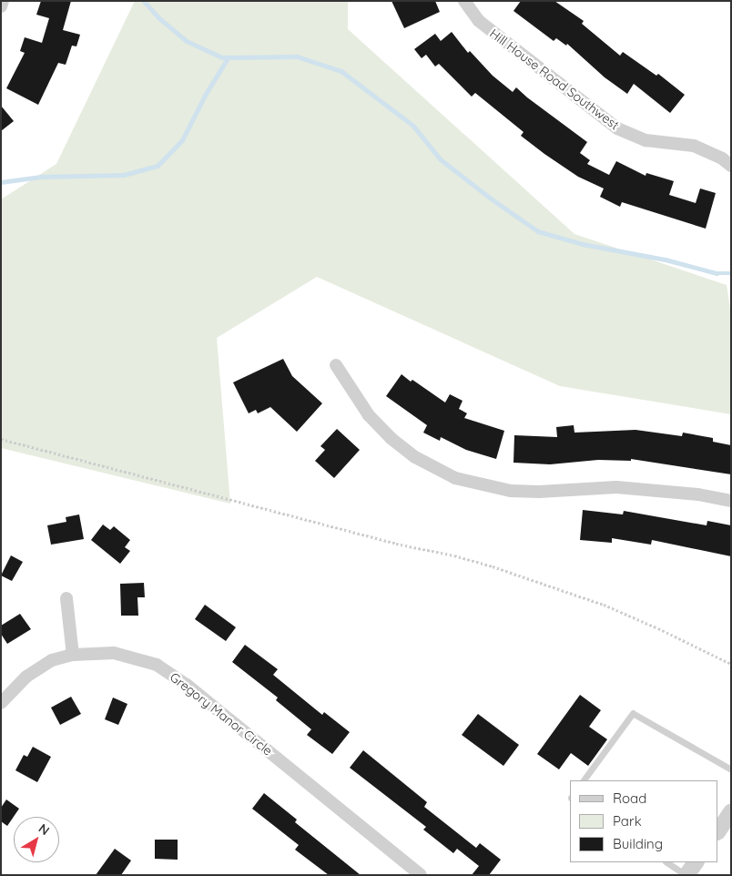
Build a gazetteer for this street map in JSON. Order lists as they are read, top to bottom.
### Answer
{
  "streets": {
    "street": ["Hill House Road Southwest", "Gregory Manor Circle"]
  },
  "legend": ["Road", "Park", "Building"],
  "north": "top right"
}
